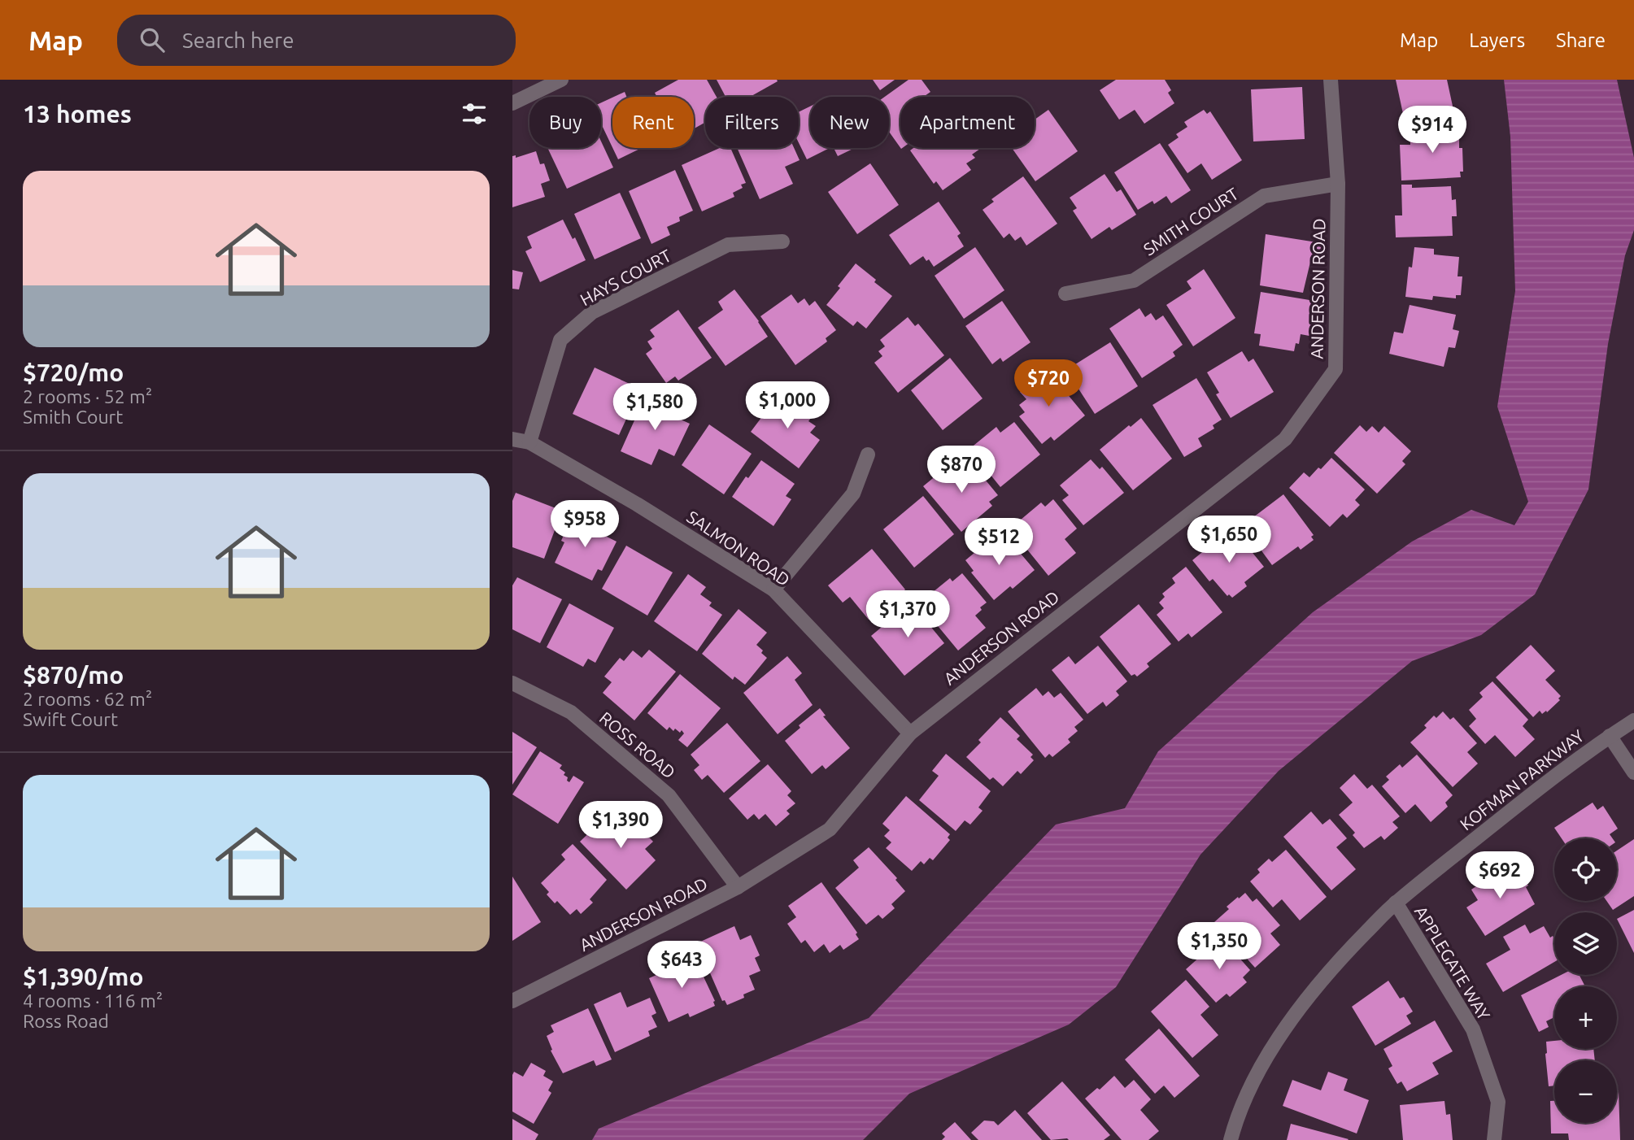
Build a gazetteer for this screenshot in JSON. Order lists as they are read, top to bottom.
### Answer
{
  "streets": {
    "street": [
      "SMITH COURT",
      "HAYS COURT",
      "ANDERSON ROAD",
      "SALMON ROAD",
      "ROSS ROAD",
      "KOFMAN PARKWAY",
      "APPLEGATE WAY"
    ]
  },
  "crossings": [
    ["SMITH COURT", "ANDERSON ROAD"],
    ["HAYS COURT", "SALMON ROAD"],
    ["ANDERSON ROAD", "SALMON ROAD"],
    ["ANDERSON ROAD", "ROSS ROAD"],
    ["KOFMAN PARKWAY", "APPLEGATE WAY"]
  ],
  "page": {
    "header": "Map",
    "search": "Search here",
    "nav": ["Map", "Layers", "Share"],
    "heading": "13 homes",
    "chip": [
      "Buy",
      "Rent",
      "Filters",
      "New",
      "Apartment"
    ],
    "price": [
      "$914",
      "$720",
      "$1,000",
      "$1,580",
      "$870",
      "$958",
      "$1,650",
      "$512",
      "$1,370",
      "$1,390",
      "$692",
      "$1,350",
      "$643"
    ],
    "list": [
      {
        "name": "$720/mo",
        "note": "2 rooms · 52 m² · Smith Court"
      },
      {
        "name": "$870/mo",
        "note": "2 rooms · 62 m² · Swift Court"
      },
      {
        "name": "$1,390/mo",
        "note": "4 rooms · 116 m² · Ross Road"
      }
    ],
    "map_buttons": ["+", "−"]
  }
}
